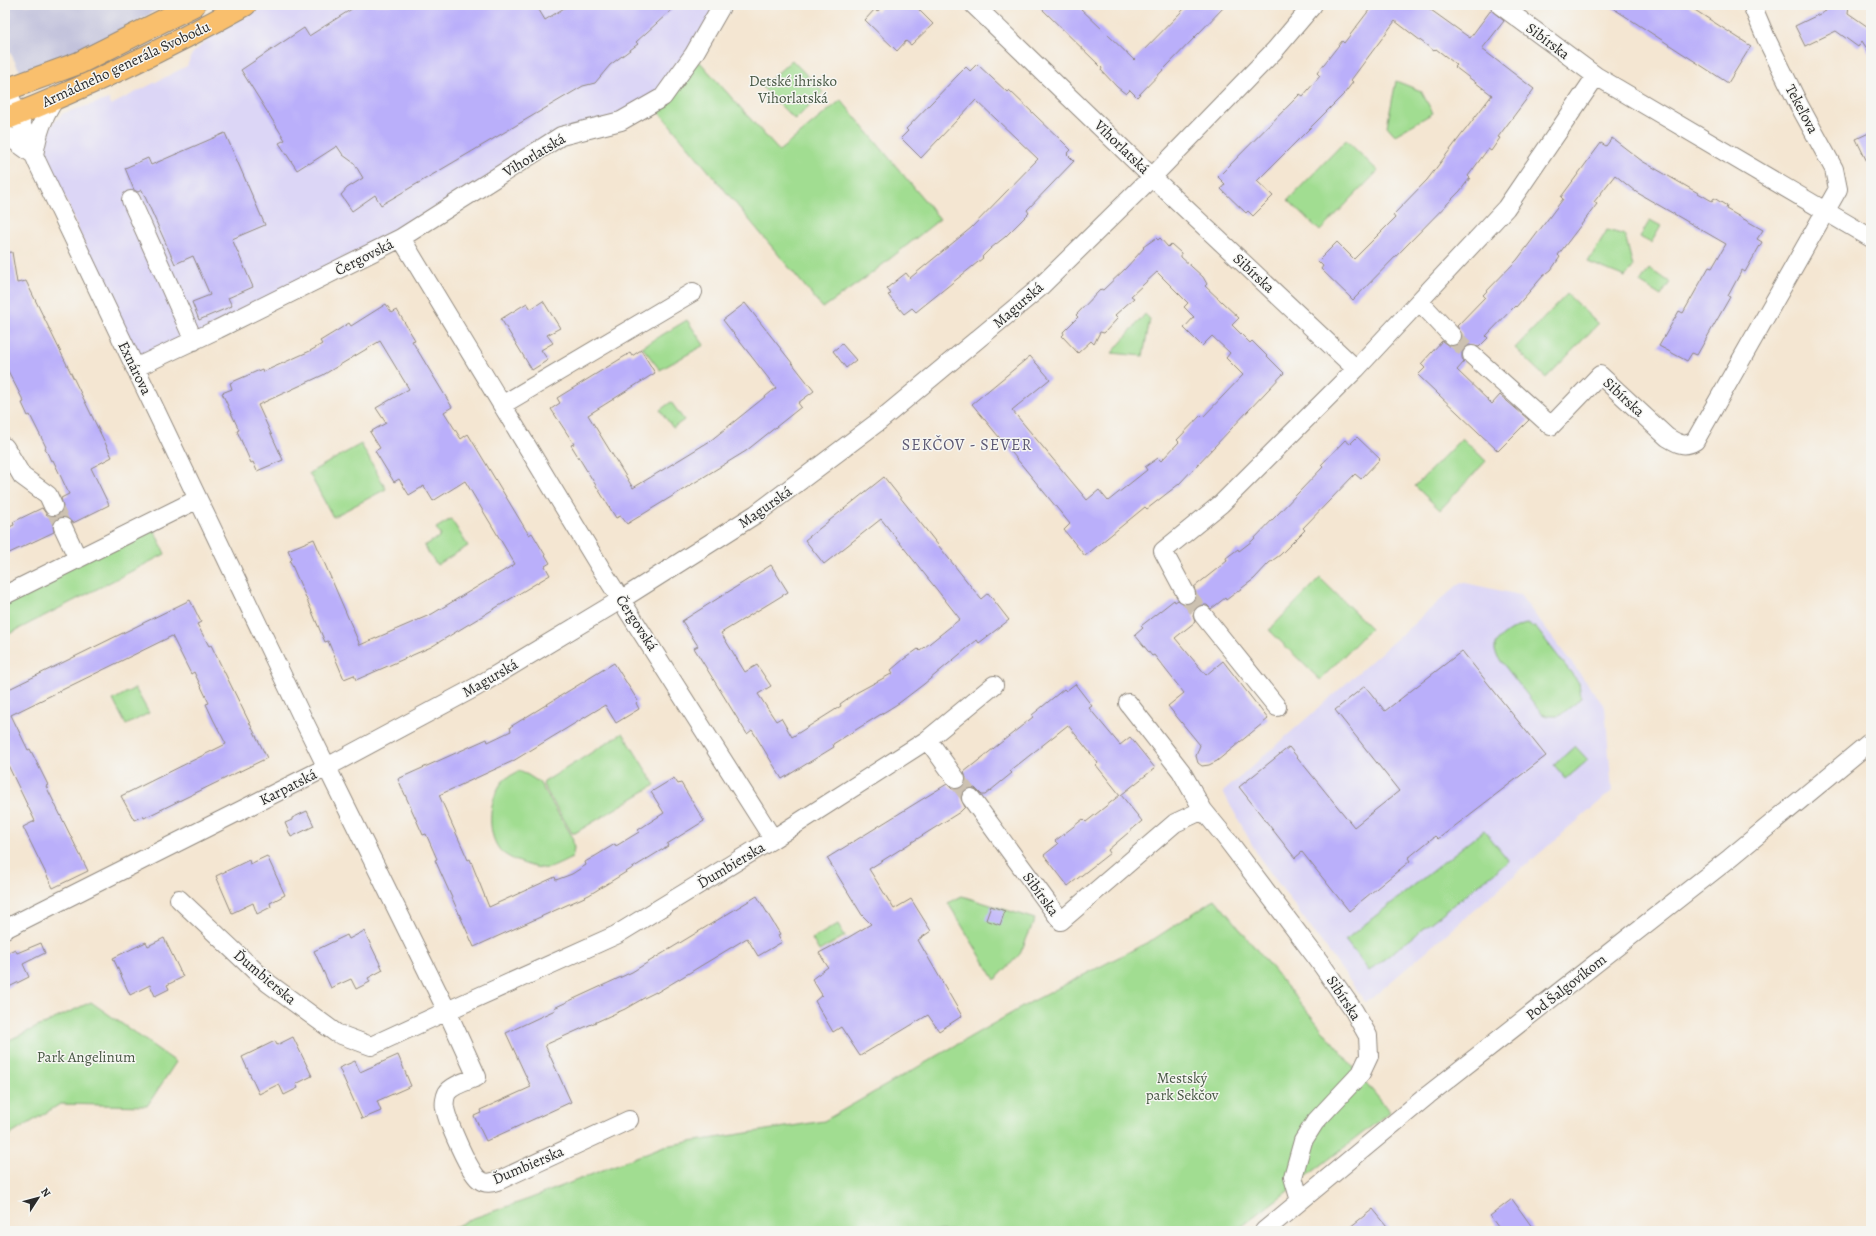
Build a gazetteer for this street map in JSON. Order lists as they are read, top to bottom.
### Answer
{
  "streets": {
    "main road": ["Armádneho generála Svobodu"],
    "street": [
      "Sibírska",
      "Tekeľova",
      "Vihorlatská",
      "Čergovská",
      "Magurská",
      "Exnárova",
      "Karpatská",
      "Ďumbierska",
      "Pod Šalgovíkom"
    ]
  },
  "crossings": [
    ["Sibírska", "Tekeľova"],
    ["Sibírska", "Vihorlatská"],
    ["Sibírska", "Magurská"],
    ["Sibírska", "Pod Šalgovíkom"],
    ["Armádneho generála Svobodu", "Exnárova"],
    ["Vihorlatská", "Čergovská"],
    ["Vihorlatská", "Magurská"],
    ["Čergovská", "Magurská"],
    ["Čergovská", "Exnárova"],
    ["Čergovská", "Ďumbierska"],
    ["Magurská", "Karpatská"],
    ["Magurská", "Ďumbierska"],
    ["Exnárova", "Karpatská"],
    ["Karpatská", "Ďumbierska"]
  ],
  "districts": ["SEKČOV - SEVER"],
  "parks": ["Detské ihrisko Vihorlatská", "Park Angelinum", "Mestský park Sekčov"],
  "north": "top right"
}
